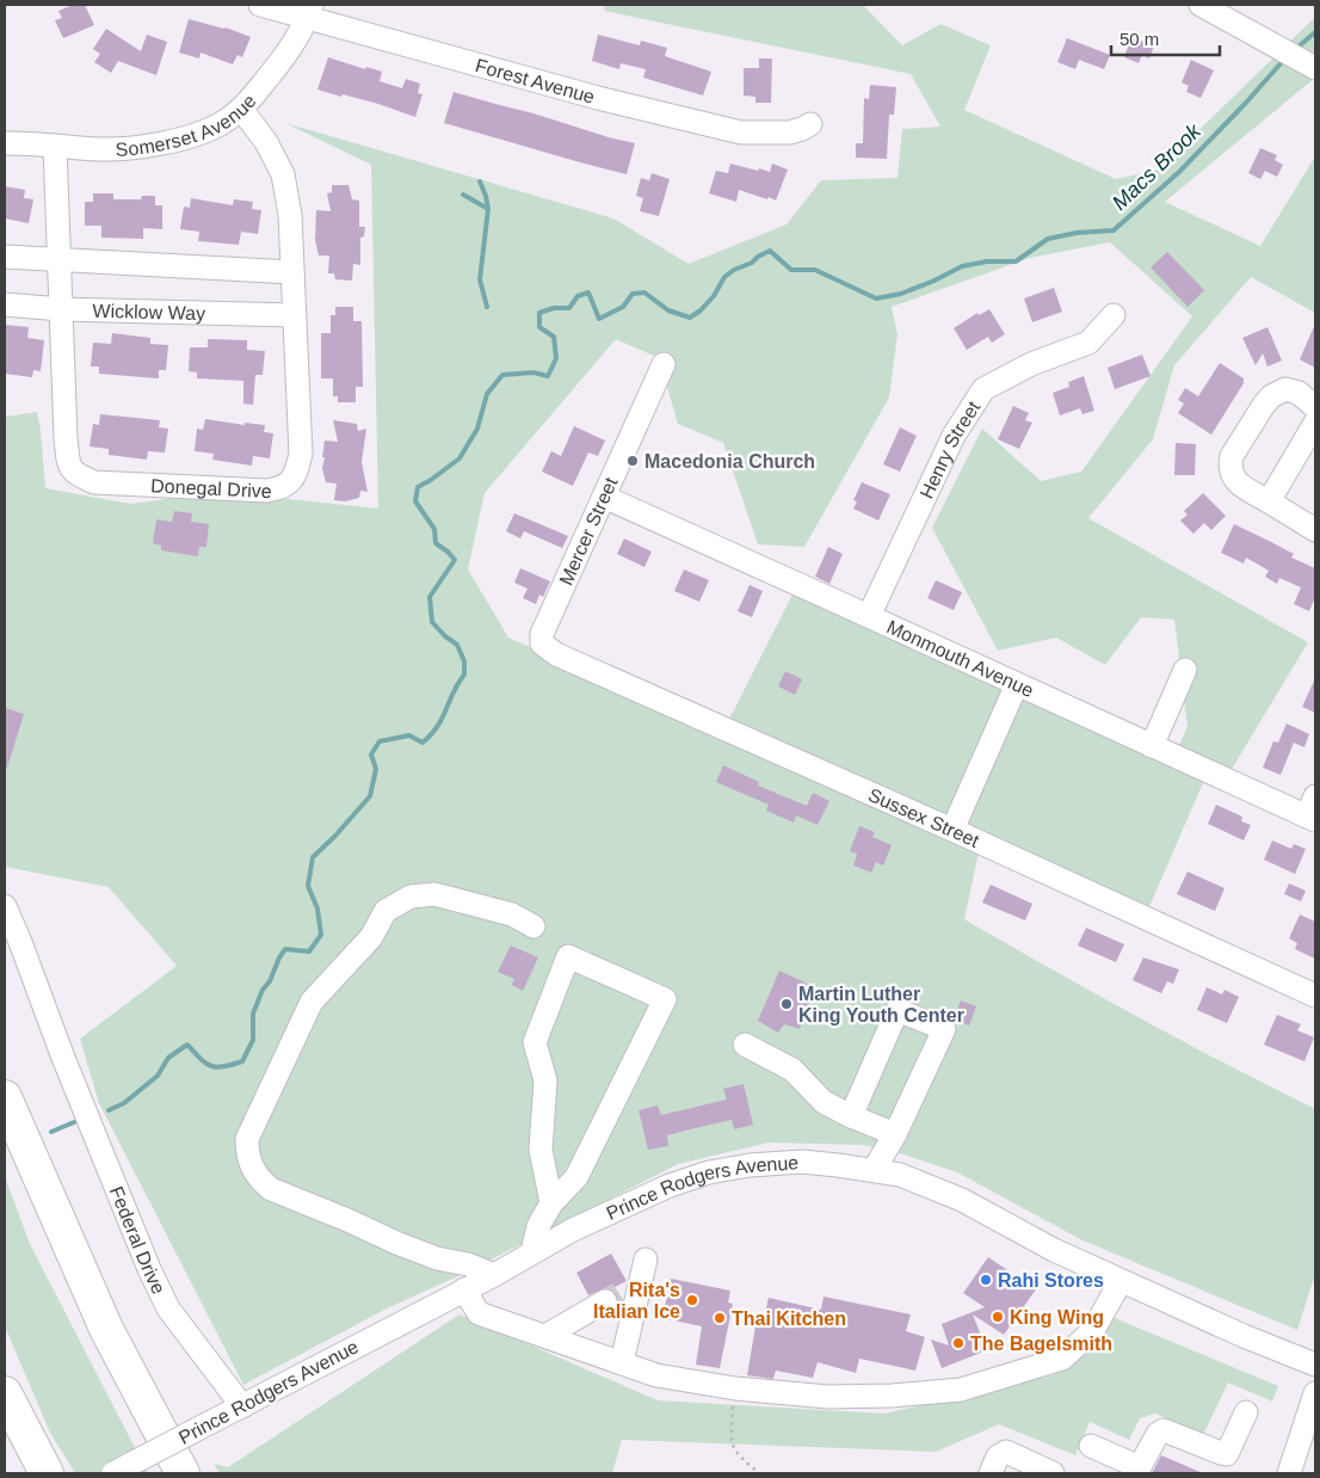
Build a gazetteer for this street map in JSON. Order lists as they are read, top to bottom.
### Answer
{
  "streets": {
    "street": [
      "Forest Avenue",
      "Somerset Avenue",
      "Wicklow Way",
      "Henry Street",
      "Donegal Drive",
      "Mercer Street",
      "Monmouth Avenue",
      "Sussex Street",
      "Prince Rodgers Avenue",
      "Federal Drive"
    ]
  },
  "crossings": [
    ["Forest Avenue", "Somerset Avenue"],
    ["Somerset Avenue", "Donegal Drive"],
    ["Wicklow Way", "Donegal Drive"],
    ["Henry Street", "Monmouth Avenue"],
    ["Mercer Street", "Monmouth Avenue"],
    ["Mercer Street", "Sussex Street"],
    ["Prince Rodgers Avenue", "Federal Drive"]
  ],
  "water": ["Macs Brook"],
  "places": [
    "Macedonia Church",
    "Martin Luther King Youth Center",
    "Rahi Stores",
    "Rita's Italian Ice",
    "King Wing",
    "Thai Kitchen",
    "The Bagelsmith"
  ],
  "scale_bar": "50 m"
}
